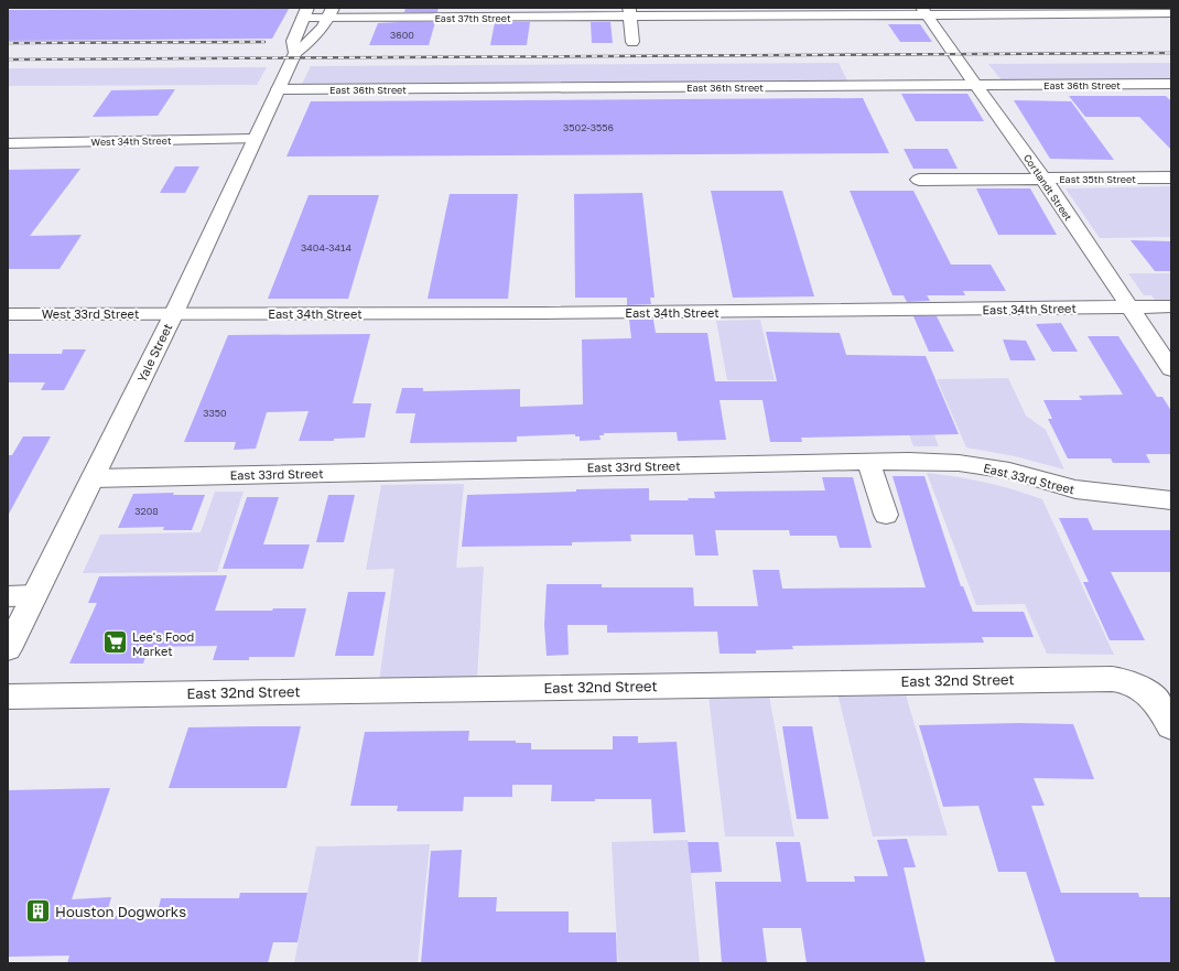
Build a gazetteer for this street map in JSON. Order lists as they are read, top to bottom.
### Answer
{
  "streets": {
    "street": [
      "East 37th Street",
      "East 36th Street",
      "West 34th Street",
      "East 35th Street",
      "Cortlandt Street",
      "East 34th Street",
      "West 33rd Street",
      "Yale Street",
      "East 33rd Street",
      "East 32nd Street"
    ]
  },
  "crossings": [
    ["East 37th Street", "Cortlandt Street"],
    ["East 37th Street", "Yale Street"],
    ["East 36th Street", "Cortlandt Street"],
    ["East 36th Street", "Yale Street"],
    ["West 34th Street", "Yale Street"],
    ["East 35th Street", "Cortlandt Street"],
    ["Cortlandt Street", "East 34th Street"],
    ["East 34th Street", "West 33rd Street"],
    ["East 34th Street", "Yale Street"],
    ["West 33rd Street", "Yale Street"],
    ["Yale Street", "East 33rd Street"]
  ],
  "places": {
    "supermarket": ["Lee's Food Market"],
    "building": ["Houston Dogworks"]
  },
  "house_numbers": [
    "3600",
    "3502-3556",
    "3404-3414",
    "3350",
    "3208"
  ]
}
